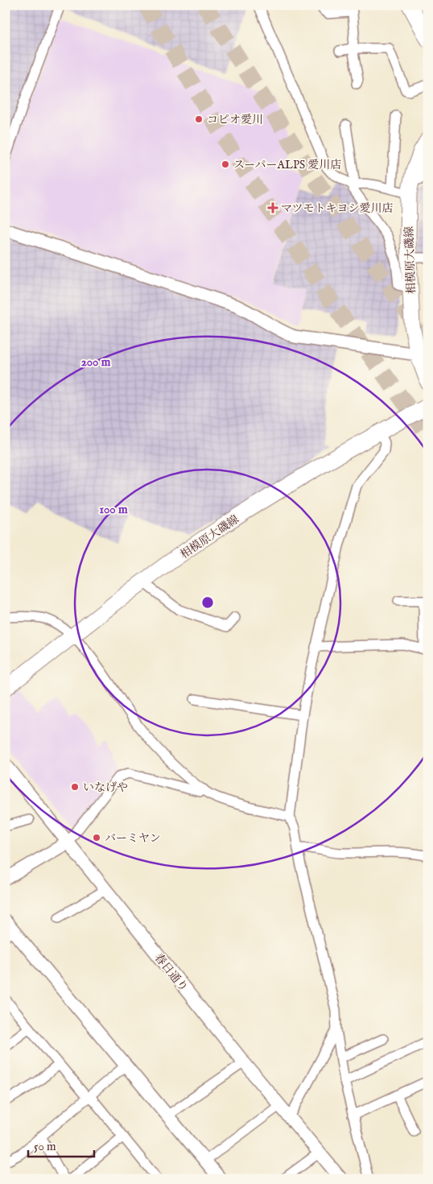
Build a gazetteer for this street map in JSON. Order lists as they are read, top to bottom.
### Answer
{
  "streets": {
    "main road": ["相模原大磯線"],
    "street": ["春日通り"]
  },
  "places": {
    "other": [
      "コピオ愛川",
      "スーパーALPS 愛川店",
      "いなげや",
      "バーミヤン"
    ],
    "health": ["マツモトキヨシ愛川店"]
  },
  "scale_bar": "50 m",
  "rings": ["200 m", "100 m"]
}
